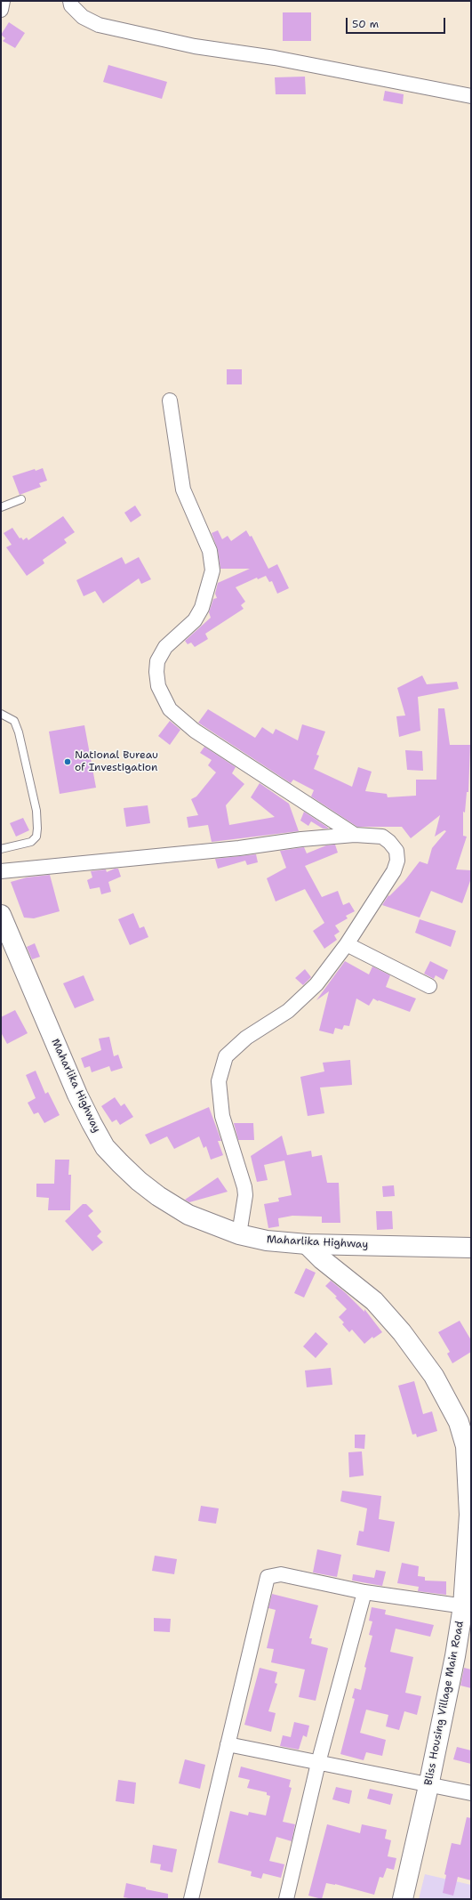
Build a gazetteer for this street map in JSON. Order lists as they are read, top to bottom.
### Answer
{
  "streets": {
    "main road": ["Maharlika Highway", "Bliss Housing Village Main Road"]
  },
  "crossings": [
    ["Maharlika Highway", "Bliss Housing Village Main Road"]
  ],
  "places": ["National Bureau of Investigation"],
  "scale_bar": "50 m"
}
